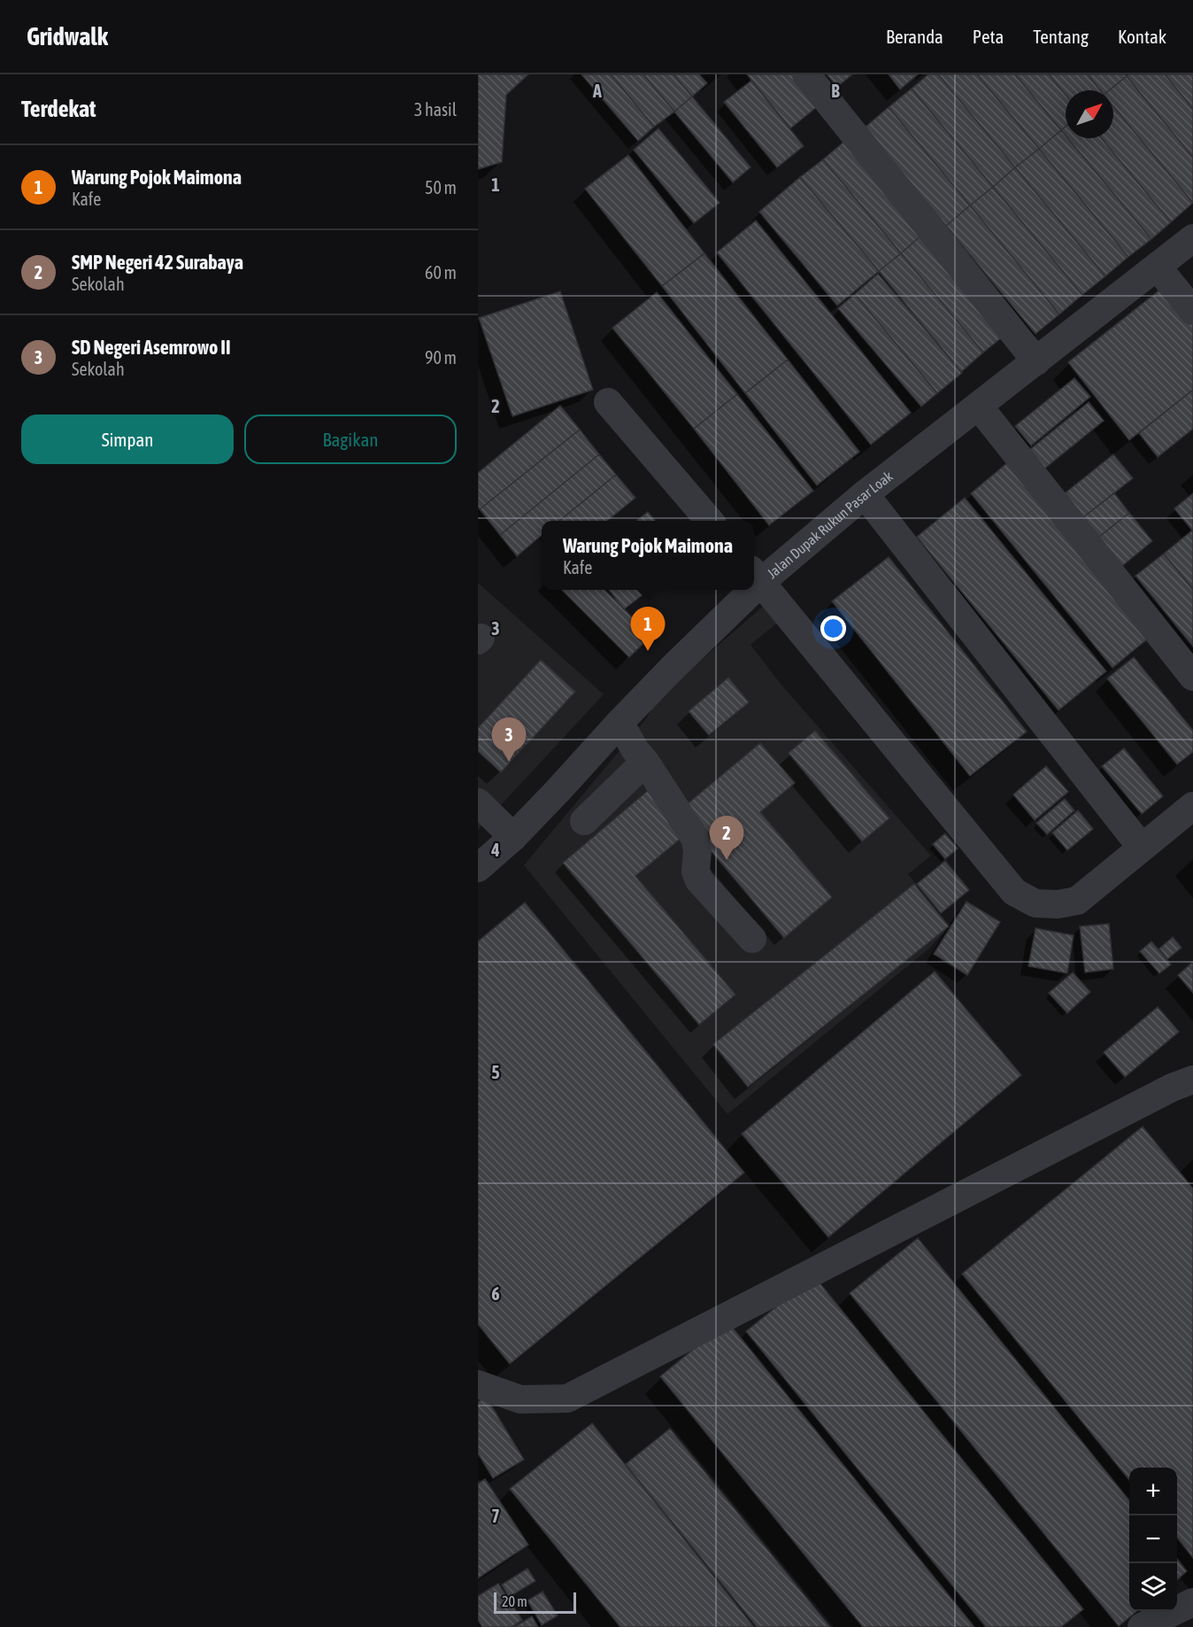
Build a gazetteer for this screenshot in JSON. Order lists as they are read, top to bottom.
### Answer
{
  "streets": {
    "lane": ["Jalan Dupak Rukun Pasar Loak"]
  },
  "scale_bar": "20 m",
  "north": "top right",
  "page": {
    "header": "Gridwalk",
    "nav": [
      "Beranda",
      "Peta",
      "Tentang",
      "Kontak"
    ],
    "heading": ["Terdekat", "3 hasil"],
    "list": [
      {
        "mark": "1",
        "name": "Warung Pojok Maimona",
        "note": "Kafe",
        "value": "50 m"
      },
      {
        "mark": "2",
        "name": "SMP Negeri 42 Surabaya",
        "note": "Sekolah",
        "value": "60 m"
      },
      {
        "mark": "3",
        "name": "SD Negeri Asemrowo II",
        "note": "Sekolah",
        "value": "90 m"
      }
    ],
    "buttons": ["Simpan", "Bagikan"],
    "popup": ["Warung Pojok Maimona", "Kafe"],
    "pins": ["1", "3", "2"],
    "map_buttons": ["+", "−"],
    "scale": "20 m"
  },
  "grid": {
    "columns": ["A", "B"],
    "rows": [
      "1",
      "2",
      "3",
      "4",
      "5",
      "6",
      "7"
    ]
  }
}
